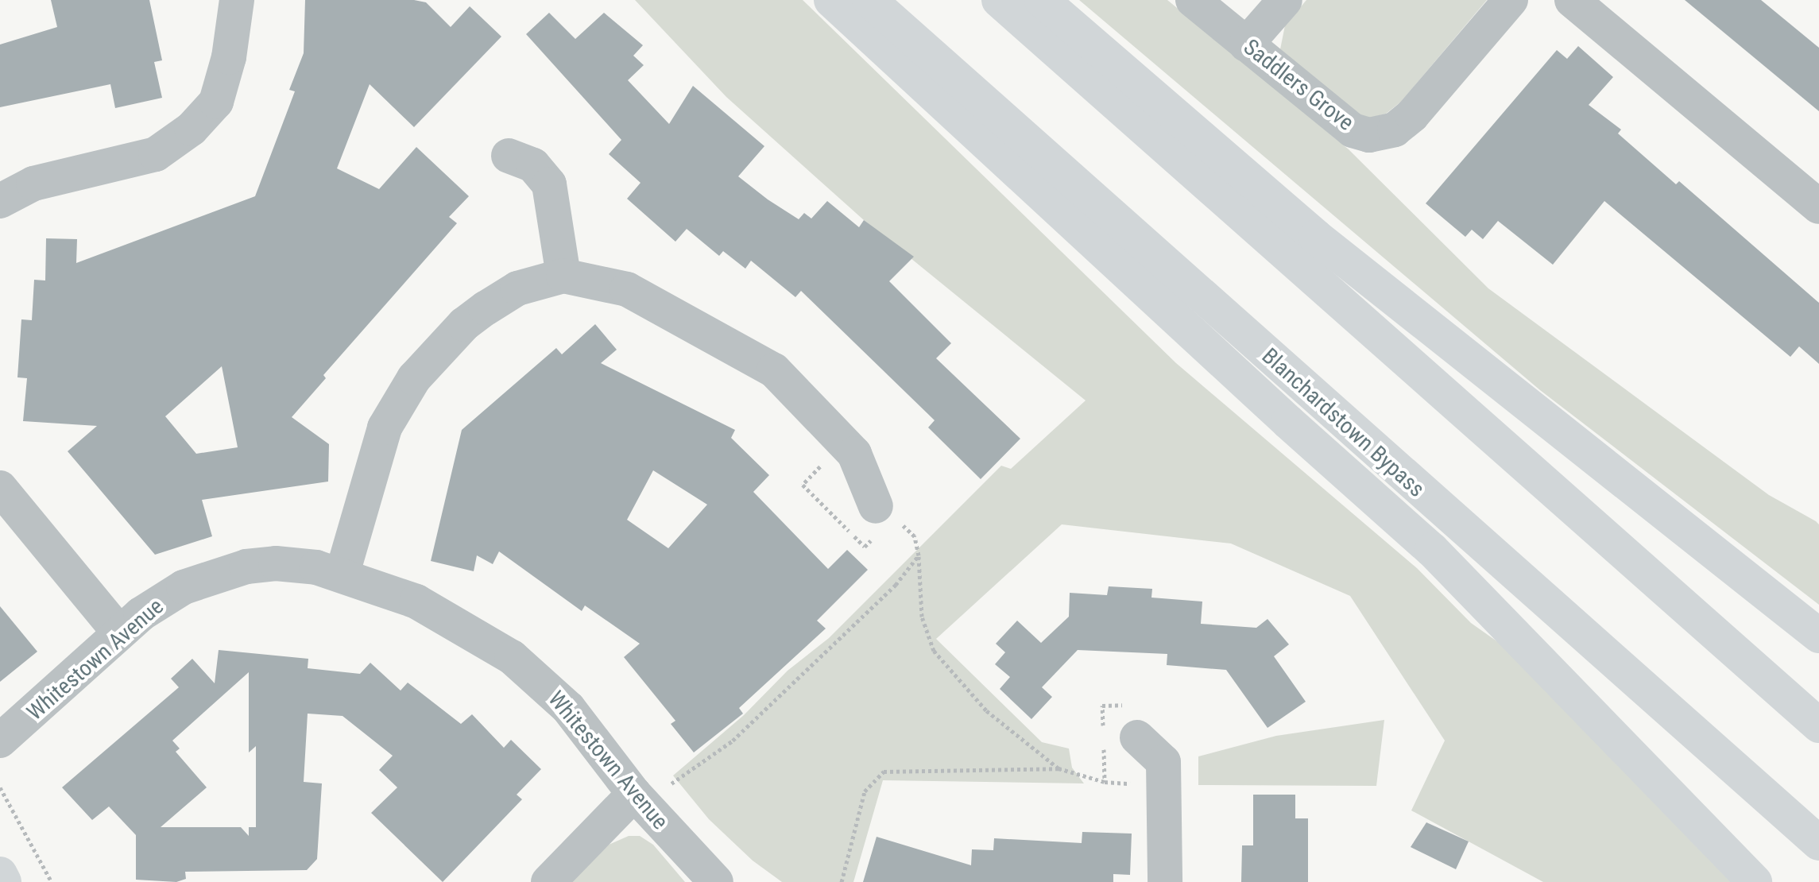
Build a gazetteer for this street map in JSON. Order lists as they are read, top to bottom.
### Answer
{
  "streets": {
    "main road": ["Blanchardstown Bypass"],
    "street": ["Saddlers Grove", "Whitestown Avenue"]
  }
}
